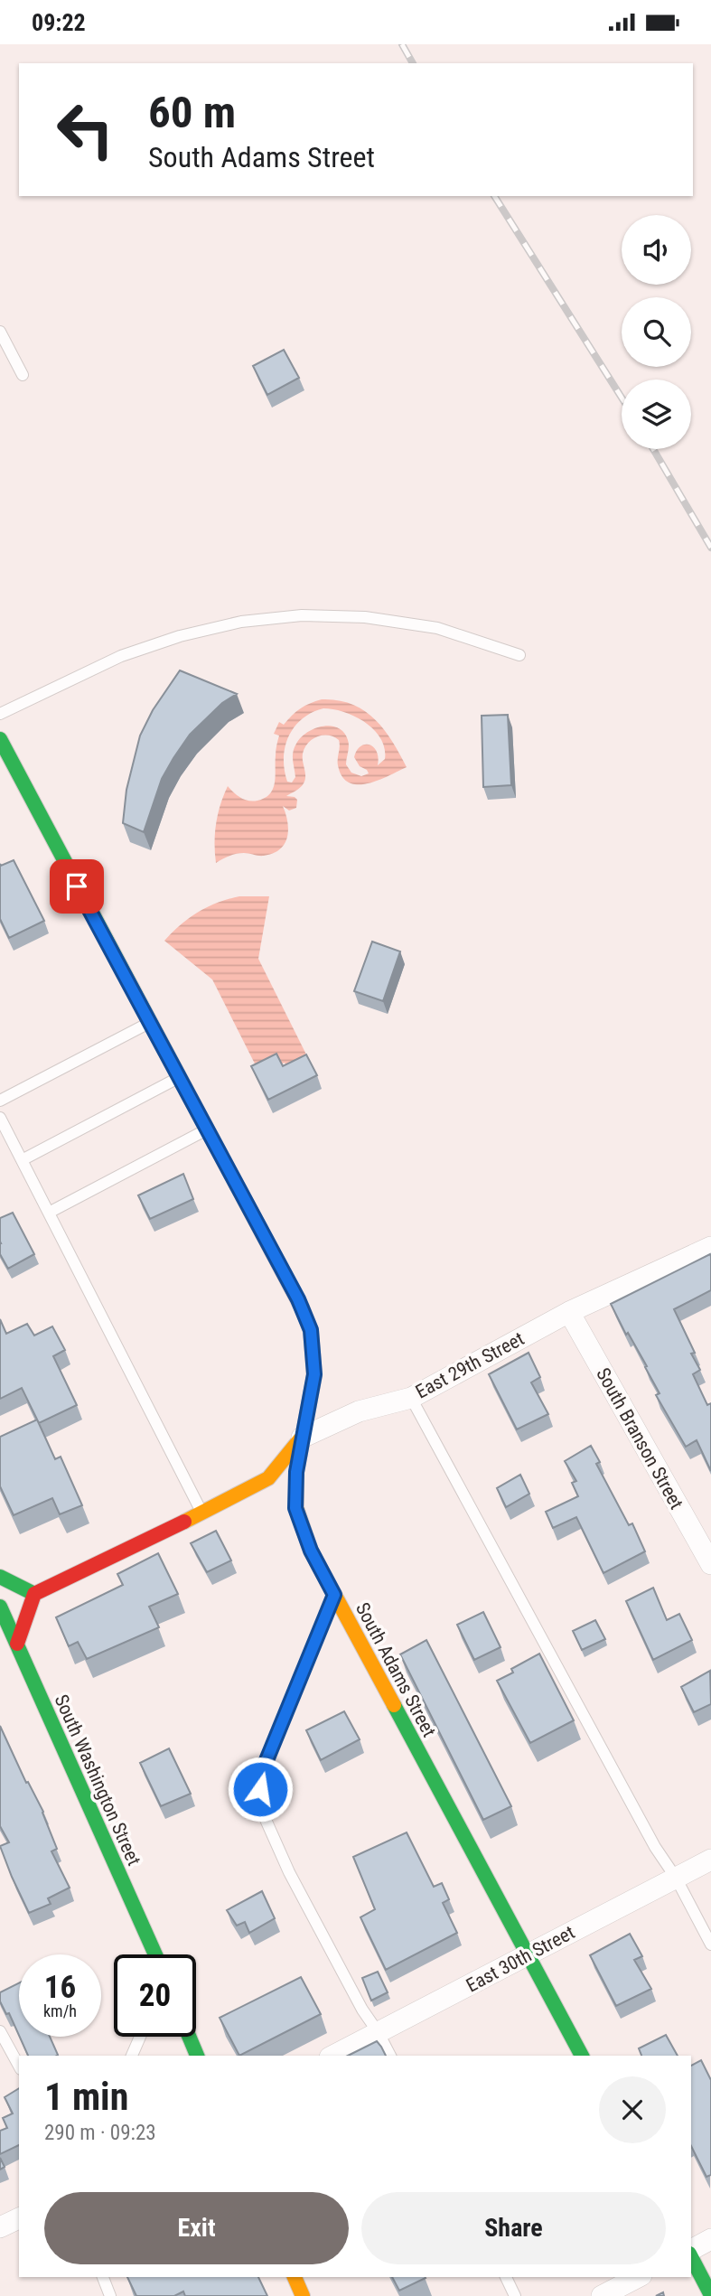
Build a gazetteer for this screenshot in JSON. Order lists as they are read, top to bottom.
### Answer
{
  "streets": {
    "main road": ["East 29th Street", "South Adams Street", "South Washington Street"],
    "street": ["South Branson Street", "East 30th Street"]
  },
  "crossings": [
    ["East 29th Street", "South Branson Street"],
    ["East 29th Street", "South Adams Street"],
    ["South Adams Street", "East 30th Street"]
  ],
  "page": {
    "status": "09:22",
    "turn": ["60 m", "South Adams Street"],
    "speed": "16 km/h",
    "limit": "20",
    "heading": ["1 min", "290 m · 09:23"],
    "buttons": ["Exit", "Share"]
  }
}
